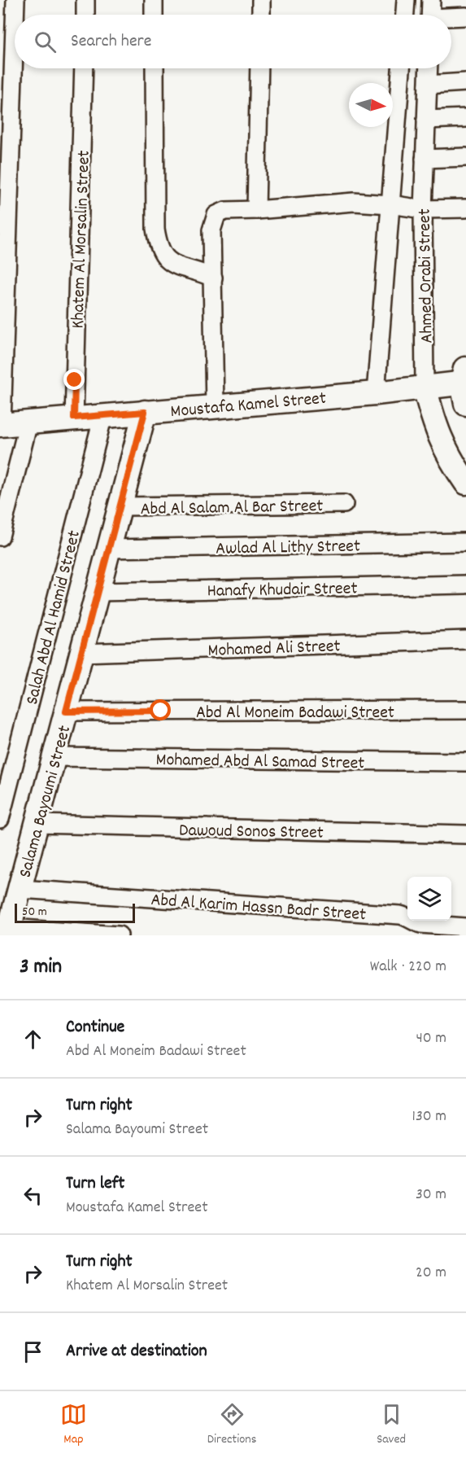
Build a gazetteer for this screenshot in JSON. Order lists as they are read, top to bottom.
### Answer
{
  "streets": {
    "street": [
      "Khatem Al Morsalin Street",
      "Ahmed Orabi Street",
      "Moustafa Kamel Street",
      "Abd Al Salam Al Bar Street",
      "Awlad Al Lithy Street",
      "Hanafy Khudair Street",
      "Salah Abd Al Hamid Street",
      "Mohamed Ali Street",
      "Abd Al Moneim Badawi Street",
      "Mohamed Abd Al Samad Street",
      "Salama Bayoumi Street",
      "Dawoud Sonos Street",
      "Abd Al Karim Hassn Badr Street"
    ]
  },
  "crossings": [
    ["Khatem Al Morsalin Street", "Moustafa Kamel Street"],
    ["Ahmed Orabi Street", "Moustafa Kamel Street"],
    ["Moustafa Kamel Street", "Salah Abd Al Hamid Street"],
    ["Moustafa Kamel Street", "Salama Bayoumi Street"],
    ["Abd Al Salam Al Bar Street", "Salama Bayoumi Street"],
    ["Awlad Al Lithy Street", "Salama Bayoumi Street"],
    ["Hanafy Khudair Street", "Salama Bayoumi Street"],
    ["Mohamed Ali Street", "Salama Bayoumi Street"],
    ["Abd Al Moneim Badawi Street", "Salama Bayoumi Street"],
    ["Mohamed Abd Al Samad Street", "Salama Bayoumi Street"],
    ["Salama Bayoumi Street", "Dawoud Sonos Street"],
    ["Salama Bayoumi Street", "Abd Al Karim Hassn Badr Street"]
  ],
  "scale_bar": "50 m",
  "north": "right",
  "page": {
    "search": "Search here",
    "scale": "50 m",
    "heading": ["3 min", "Walk · 220 m"],
    "list": [
      ["Continue", "Abd Al Moneim Badawi Street", "40 m"],
      ["Turn right", "Salama Bayoumi Street", "130 m"],
      ["Turn left", "Moustafa Kamel Street", "30 m"],
      ["Turn right", "Khatem Al Morsalin Street", "20 m"],
      "Arrive at destination"
    ],
    "nav": ["Map", "Directions", "Saved"]
  }
}
